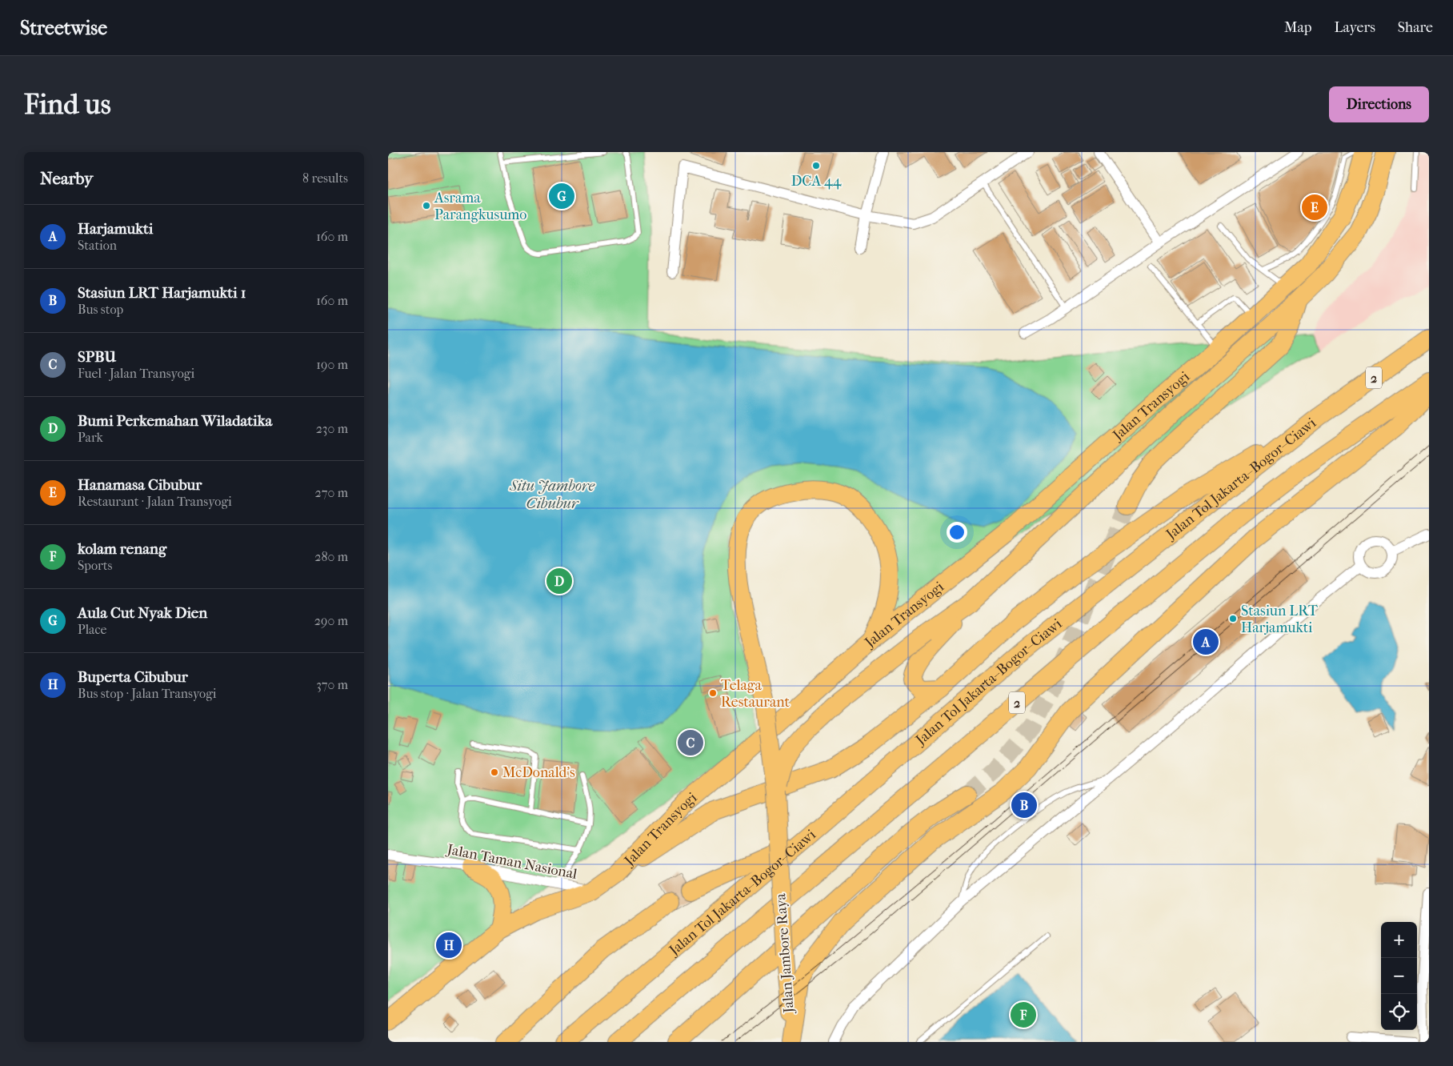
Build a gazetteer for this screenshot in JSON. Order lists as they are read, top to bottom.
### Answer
{
  "streets": {
    "highway": [
      "2",
      "Jalan Transyogi",
      "Jalan Tol Jakarta–Bogor–Ciawi",
      "Jalan Jambore Raya"
    ],
    "street": ["Jalan Taman Nasional"]
  },
  "crossings": [
    ["Jalan Transyogi", "Jalan Taman Nasional"],
    ["Jalan Transyogi", "Jalan Jambore Raya"]
  ],
  "water": ["Situ Jambore Cibubur"],
  "places": [
    "DCA 44",
    "Asrama Parangkusumo",
    "Stasiun LRT Harjamukti",
    "Telaga Restaurant",
    "McDonald's"
  ],
  "page": {
    "header": "Streetwise",
    "nav": ["Map", "Layers", "Share"],
    "buttons": "Directions",
    "title": "Find us",
    "heading": ["Nearby", "8 results"],
    "pins": [
      "G",
      "E",
      "D",
      "A",
      "C",
      "B",
      "H",
      "F"
    ],
    "list": [
      {
        "mark": "A",
        "name": "Harjamukti",
        "note": "Station",
        "value": "160 m"
      },
      {
        "mark": "B",
        "name": "Stasiun LRT Harjamukti 1",
        "note": "Bus stop",
        "value": "160 m"
      },
      {
        "mark": "C",
        "name": "SPBU",
        "note": "Fuel · Jalan Transyogi",
        "value": "190 m"
      },
      {
        "mark": "D",
        "name": "Bumi Perkemahan Wiladatika",
        "note": "Park",
        "value": "230 m"
      },
      {
        "mark": "E",
        "name": "Hanamasa Cibubur",
        "note": "Restaurant · Jalan Transyogi",
        "value": "270 m"
      },
      {
        "mark": "F",
        "name": "kolam renang",
        "note": "Sports",
        "value": "280 m"
      },
      {
        "mark": "G",
        "name": "Aula Cut Nyak Dien",
        "note": "Place",
        "value": "290 m"
      },
      {
        "mark": "H",
        "name": "Buperta Cibubur",
        "note": "Bus stop · Jalan Transyogi",
        "value": "370 m"
      }
    ],
    "map_buttons": ["+", "−"]
  }
}
